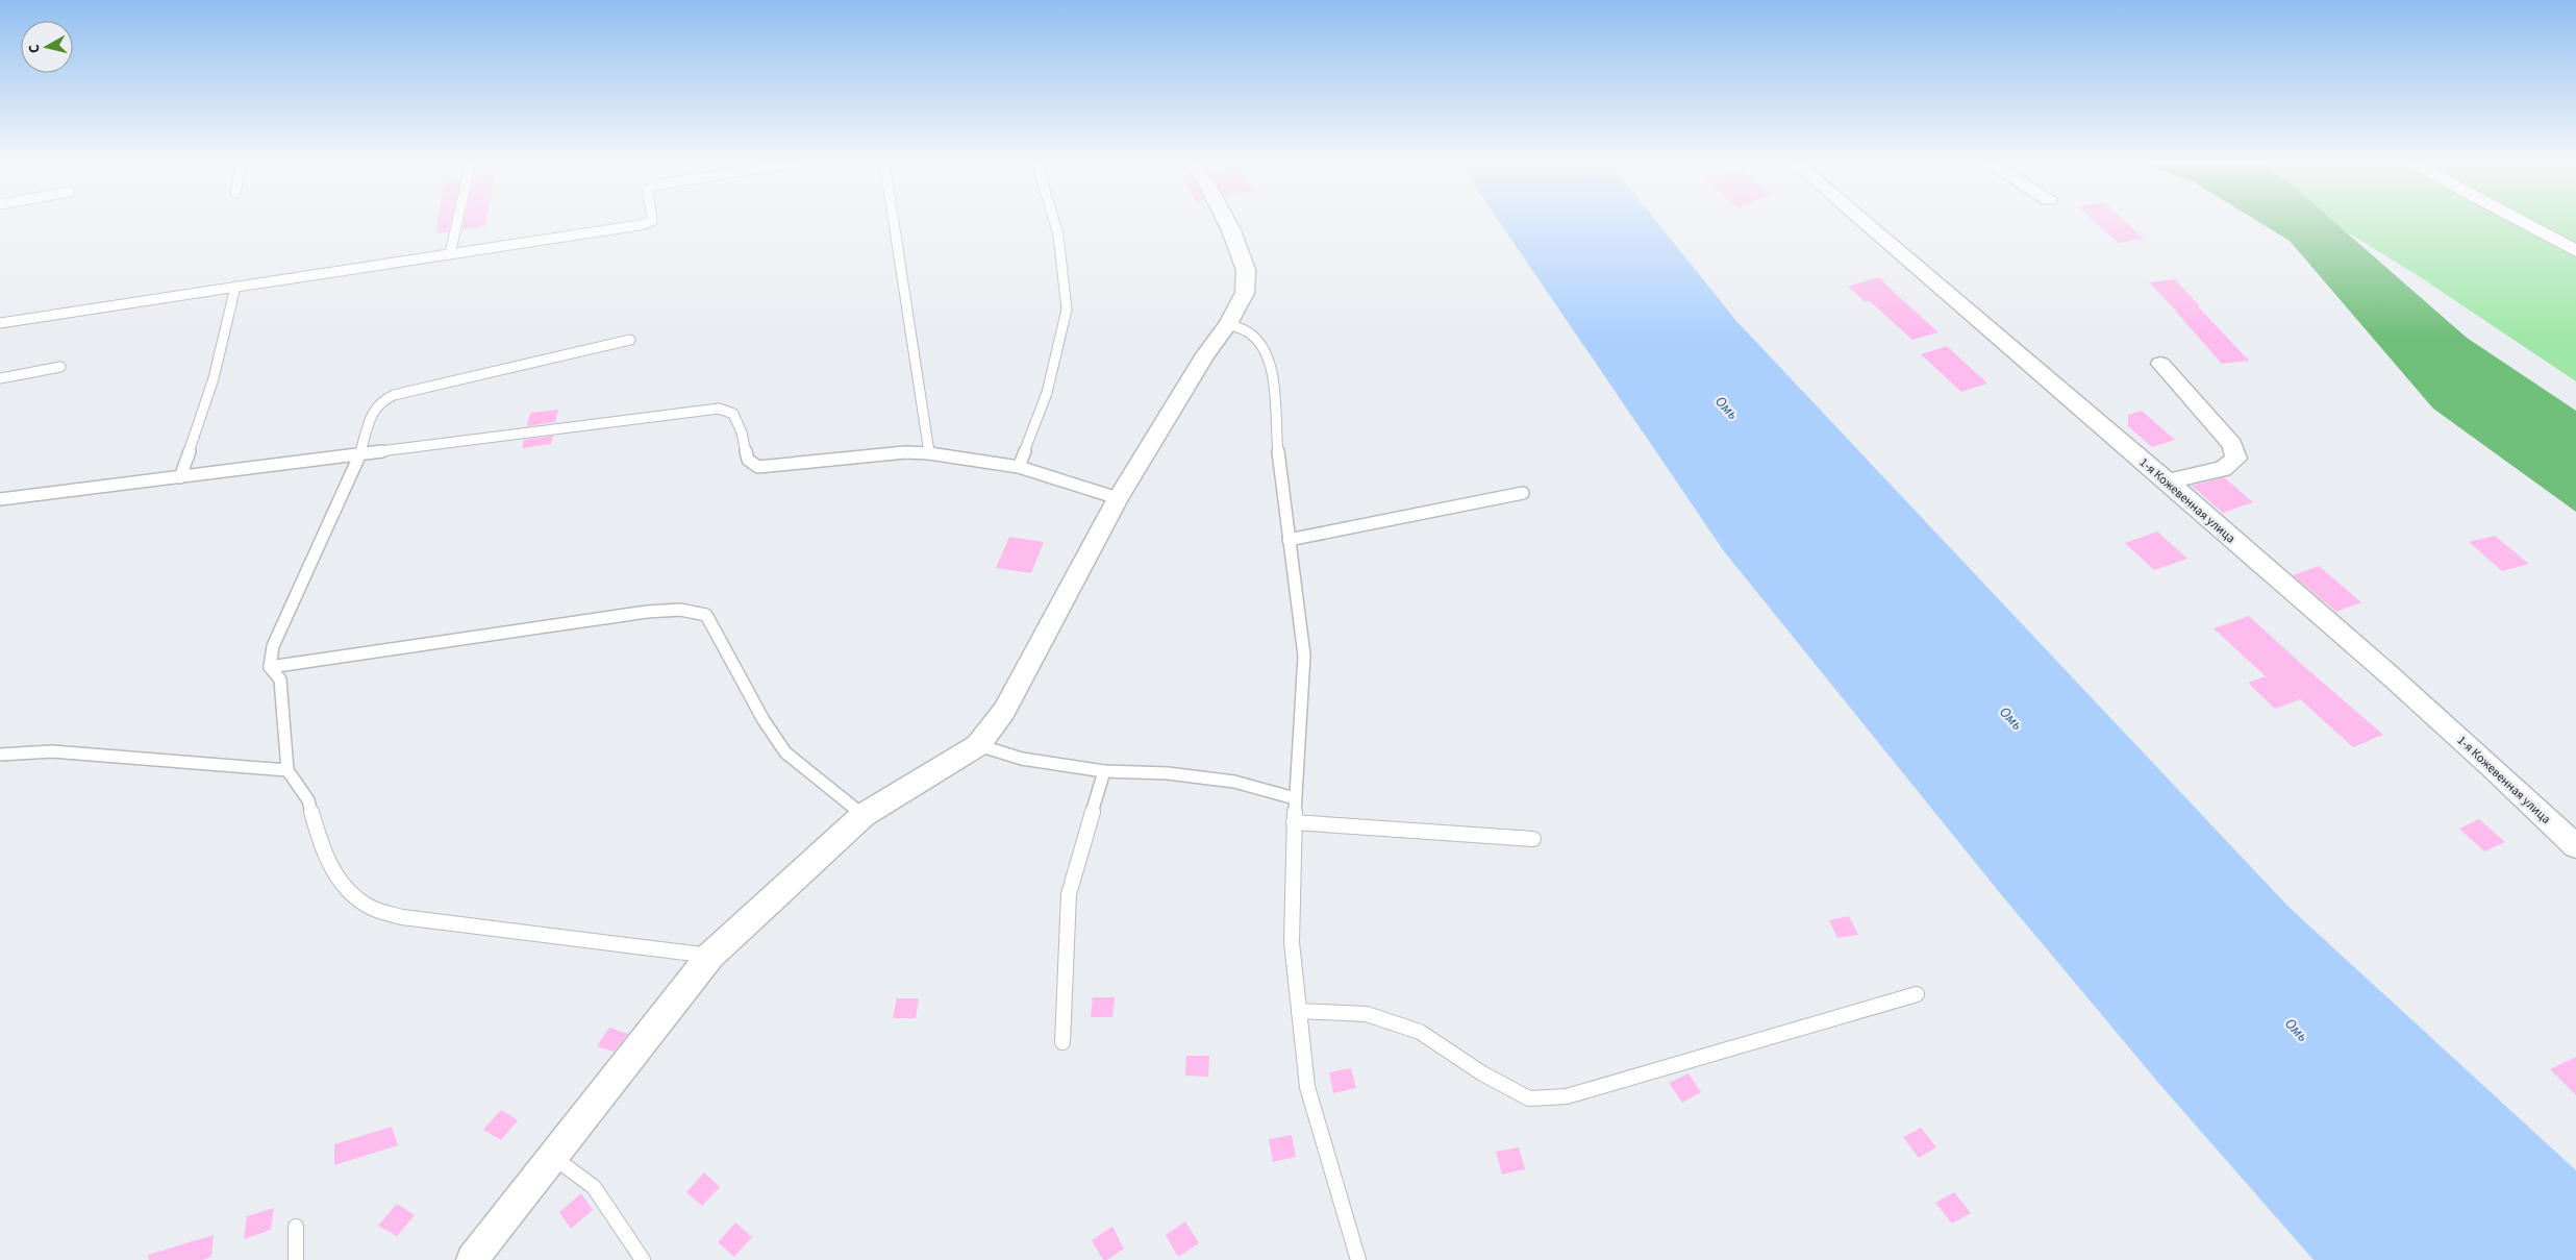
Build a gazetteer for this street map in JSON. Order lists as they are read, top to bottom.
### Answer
{
  "streets": {
    "street": ["1-я Кожевенная улица"]
  },
  "water": ["Омь"],
  "north": "left"
}
